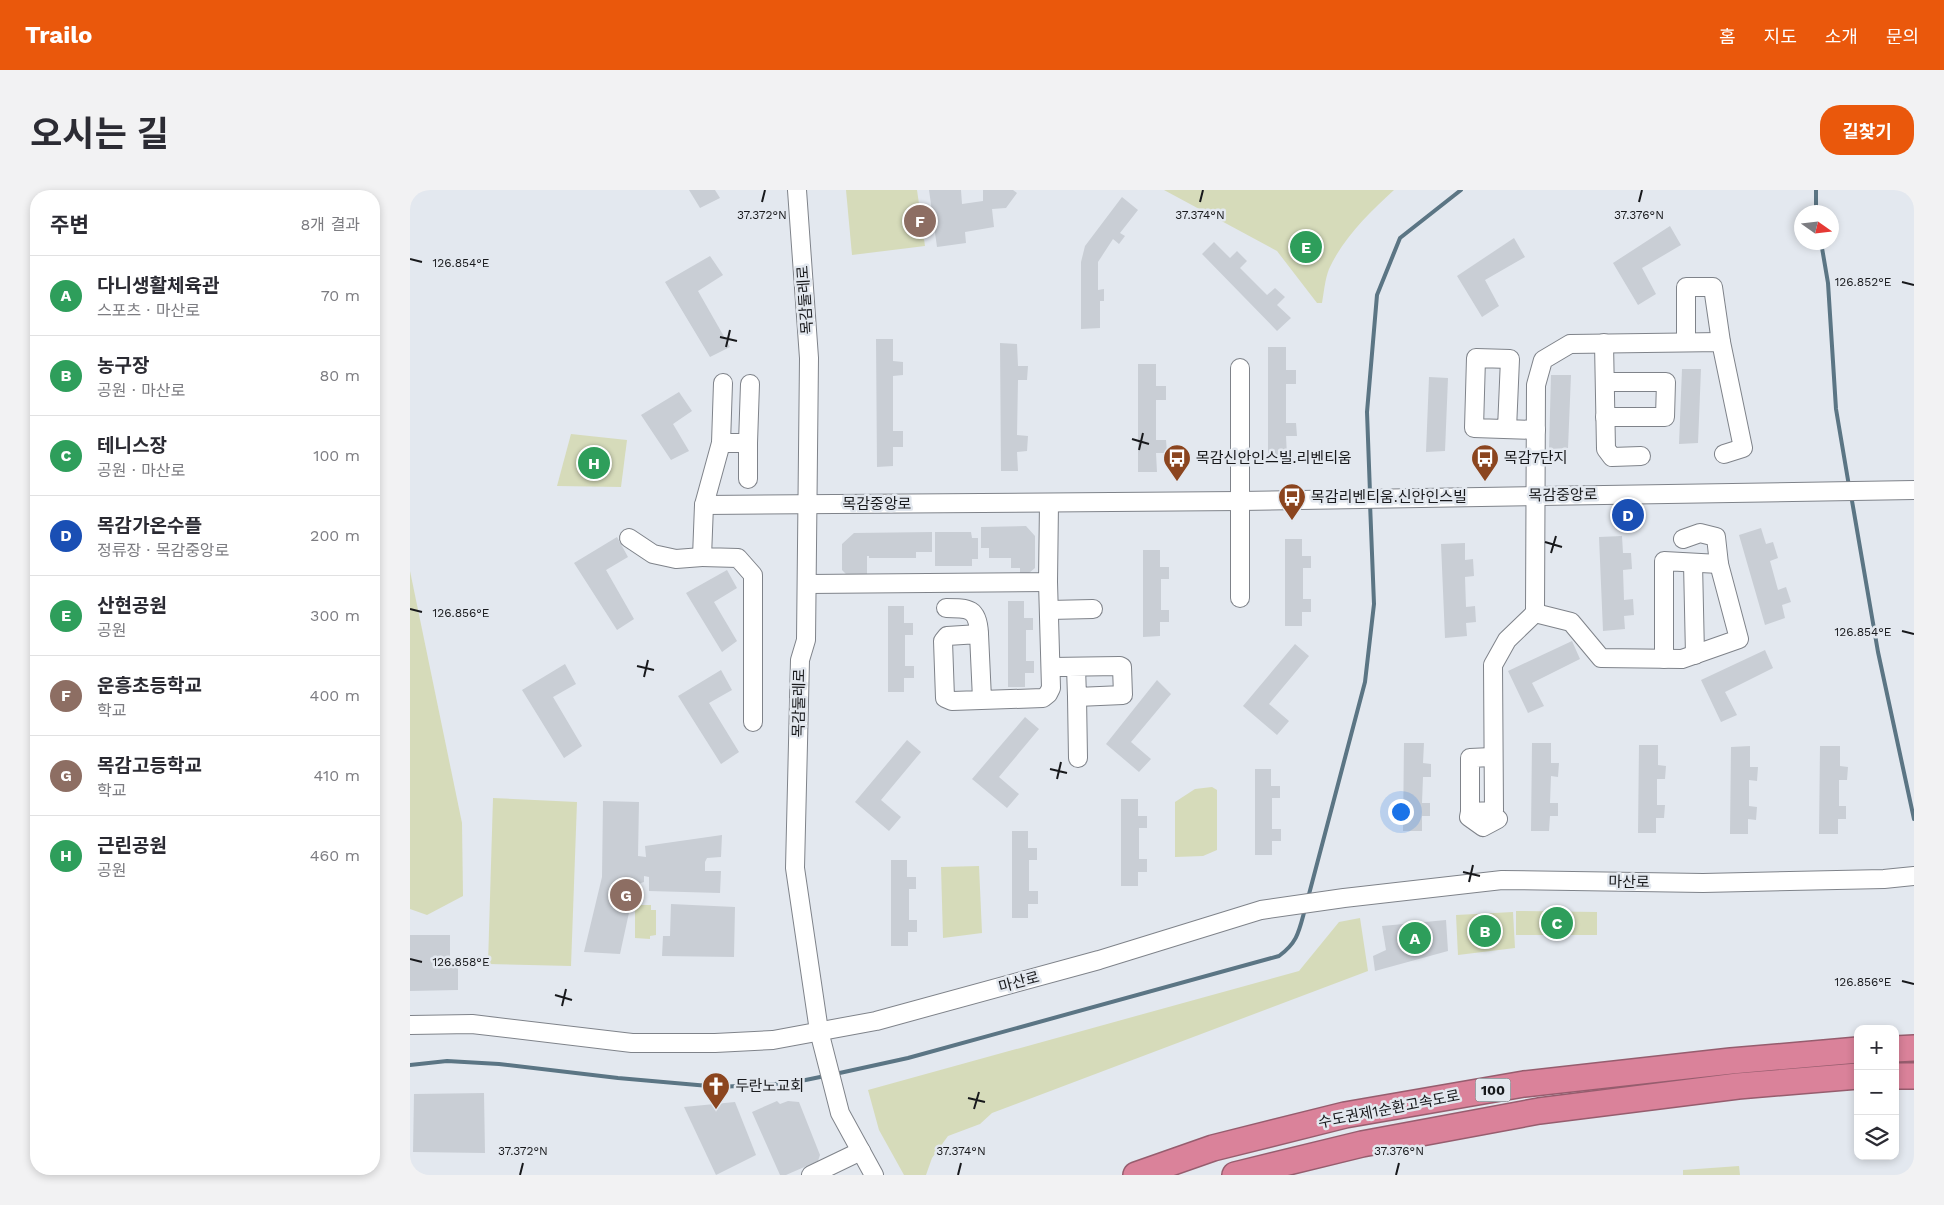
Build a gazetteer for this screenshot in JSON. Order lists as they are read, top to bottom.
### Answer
{
  "streets": {
    "highway": ["100", "수도권제1순환고속도로"],
    "street": ["목감둘레로", "목감중앙로", "마산로"]
  },
  "crossings": [
    ["목감둘레로", "목감중앙로"],
    ["목감둘레로", "마산로"]
  ],
  "places": {
    "bus stop": ["목감신안인스빌.리벤티움", "목감7단지", "목감리벤티움.신안인스빌"],
    "church": ["두란노교회"]
  },
  "north": "right",
  "page": {
    "header": "Trailo",
    "nav": [
      "홈",
      "지도",
      "소개",
      "문의"
    ],
    "title": "오시는 길",
    "buttons": "길찾기",
    "heading": ["주변", "8개 결과"],
    "pins": [
      "F",
      "E",
      "H",
      "D",
      "G",
      "C",
      "B",
      "A"
    ],
    "list": [
      {
        "mark": "A",
        "name": "다니생활체육관",
        "note": "스포츠 · 마산로",
        "value": "70 m"
      },
      {
        "mark": "B",
        "name": "농구장",
        "note": "공원 · 마산로",
        "value": "80 m"
      },
      {
        "mark": "C",
        "name": "테니스장",
        "note": "공원 · 마산로",
        "value": "100 m"
      },
      {
        "mark": "D",
        "name": "목감가온수플",
        "note": "정류장 · 목감중앙로",
        "value": "200 m"
      },
      {
        "mark": "E",
        "name": "산현공원",
        "note": "공원",
        "value": "300 m"
      },
      {
        "mark": "F",
        "name": "운흥초등학교",
        "note": "학교",
        "value": "400 m"
      },
      {
        "mark": "G",
        "name": "목감고등학교",
        "note": "학교",
        "value": "410 m"
      },
      {
        "mark": "H",
        "name": "근린공원",
        "note": "공원",
        "value": "460 m"
      }
    ],
    "map_buttons": ["+", "−"]
  },
  "coordinates": [
    "37.372°N",
    "37.374°N",
    "37.376°N",
    "126.854°E",
    "126.852°E",
    "126.856°E",
    "126.858°E"
  ]
}
